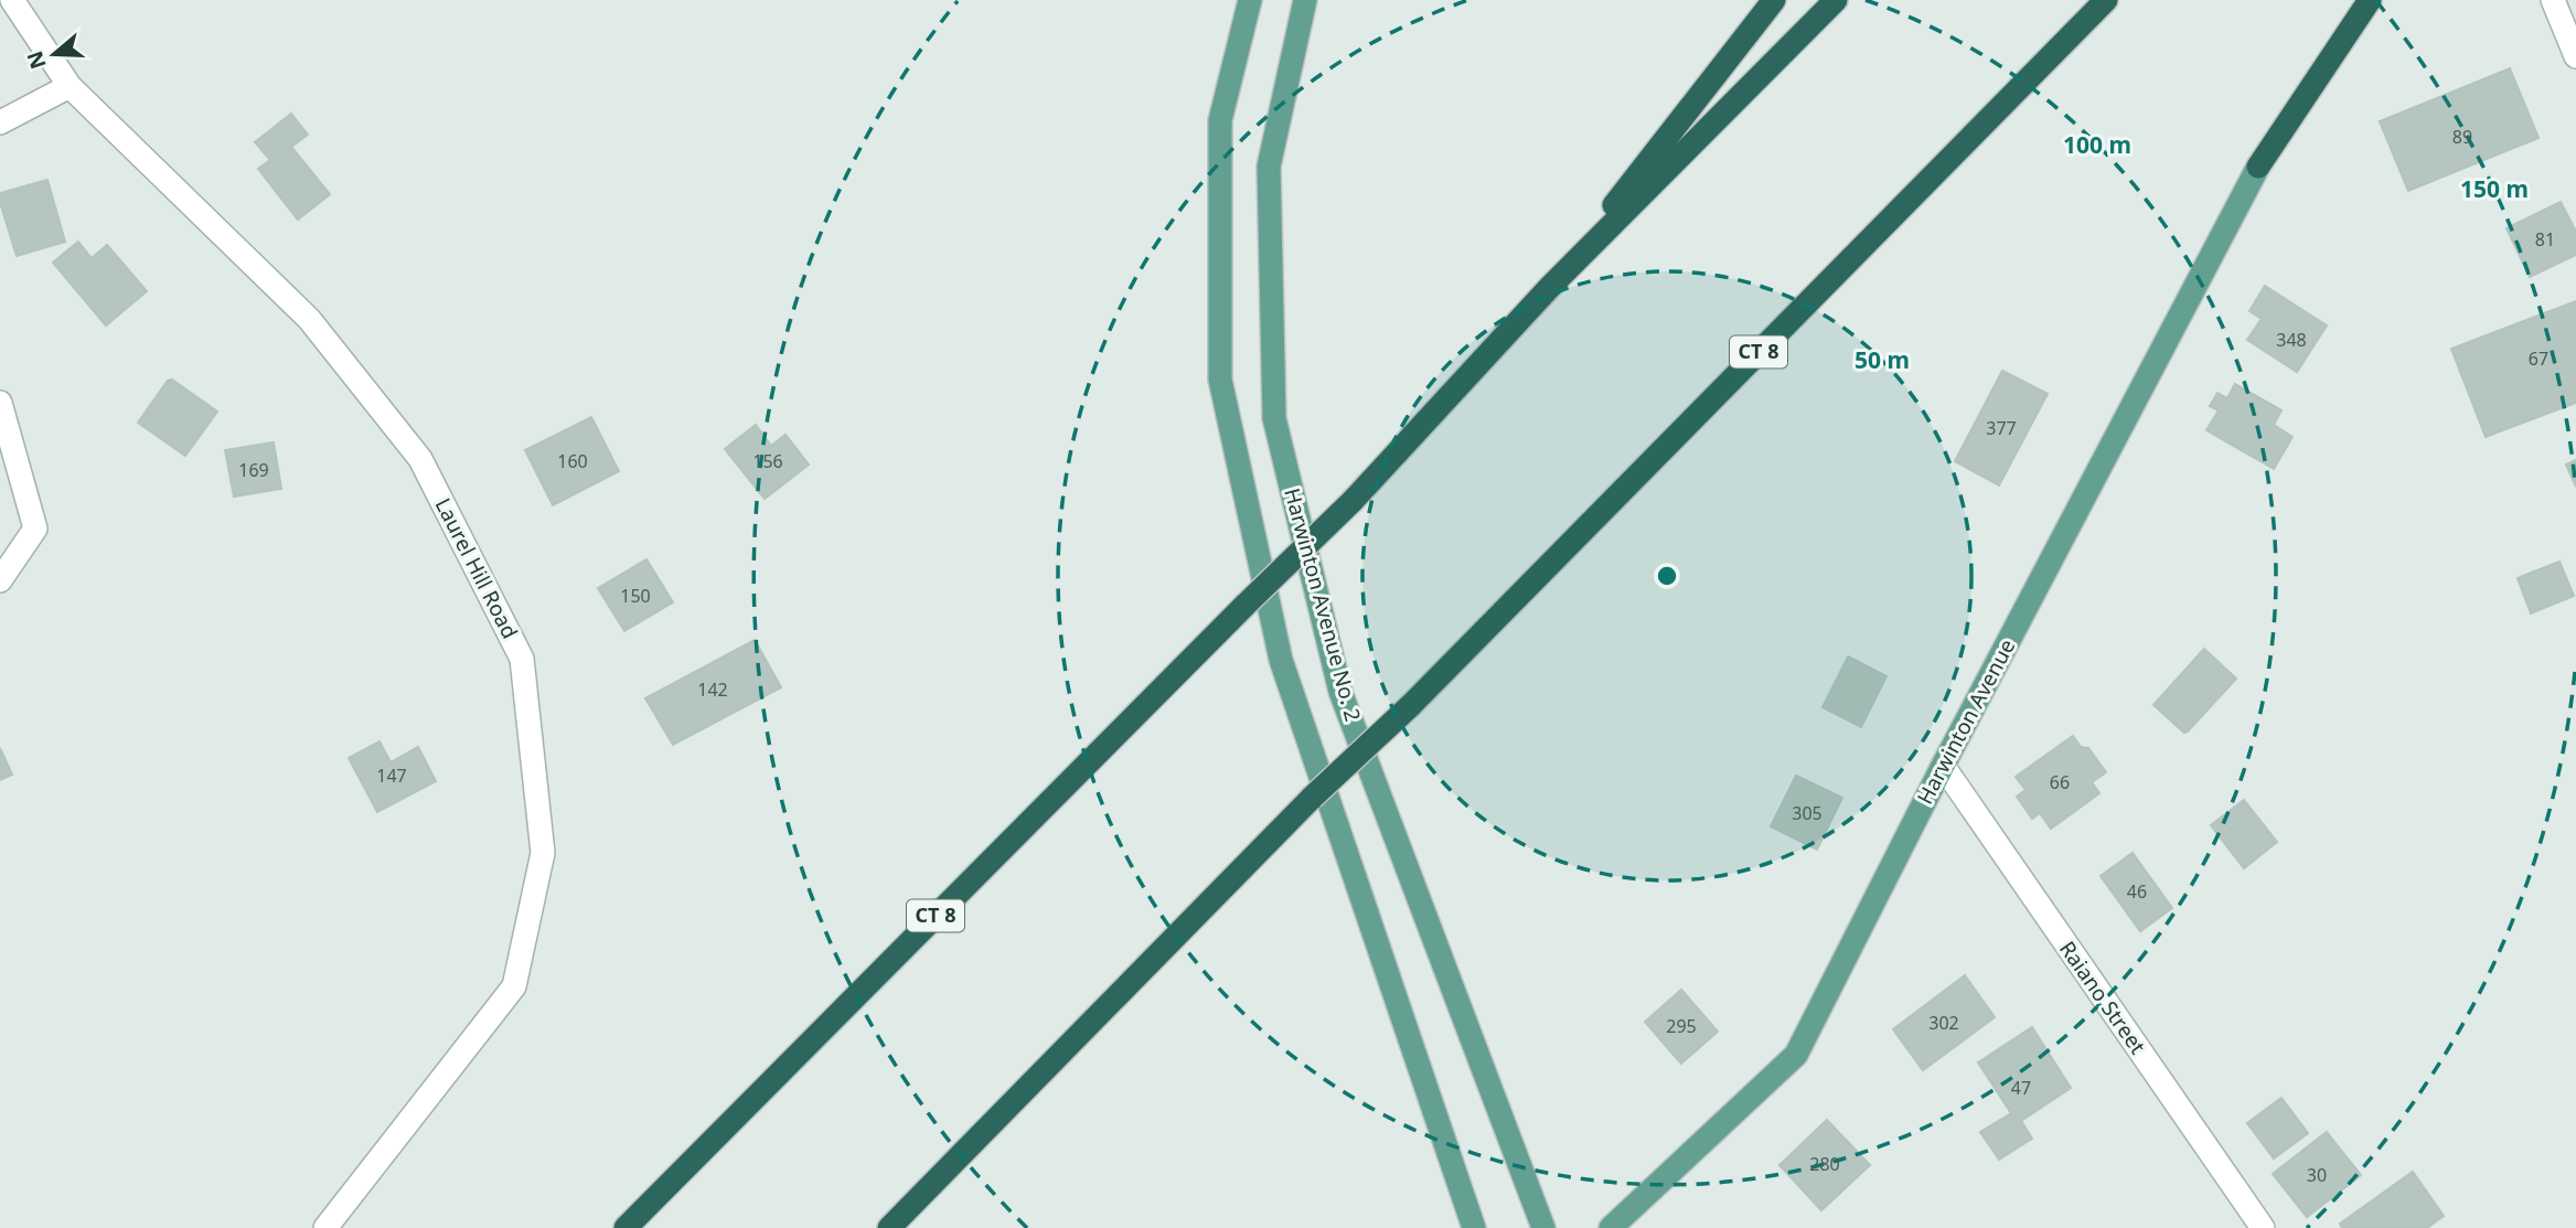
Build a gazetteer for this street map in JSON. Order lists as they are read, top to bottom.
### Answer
{
  "streets": {
    "highway": ["CT 8"],
    "main road": ["Harwinton Avenue No. 2", "Harwinton Avenue"],
    "street": ["Laurel Hill Road", "Raiano Street"]
  },
  "crossings": [
    ["Harwinton Avenue", "Raiano Street"]
  ],
  "house_numbers": [
    "89",
    "81",
    "348",
    "67",
    "377",
    "160",
    "156",
    "169",
    "150",
    "142",
    "147",
    "66",
    "305",
    "46",
    "302",
    "295",
    "47",
    "280",
    "30"
  ],
  "north": "left",
  "rings": ["100 m", "150 m", "50 m"]
}
